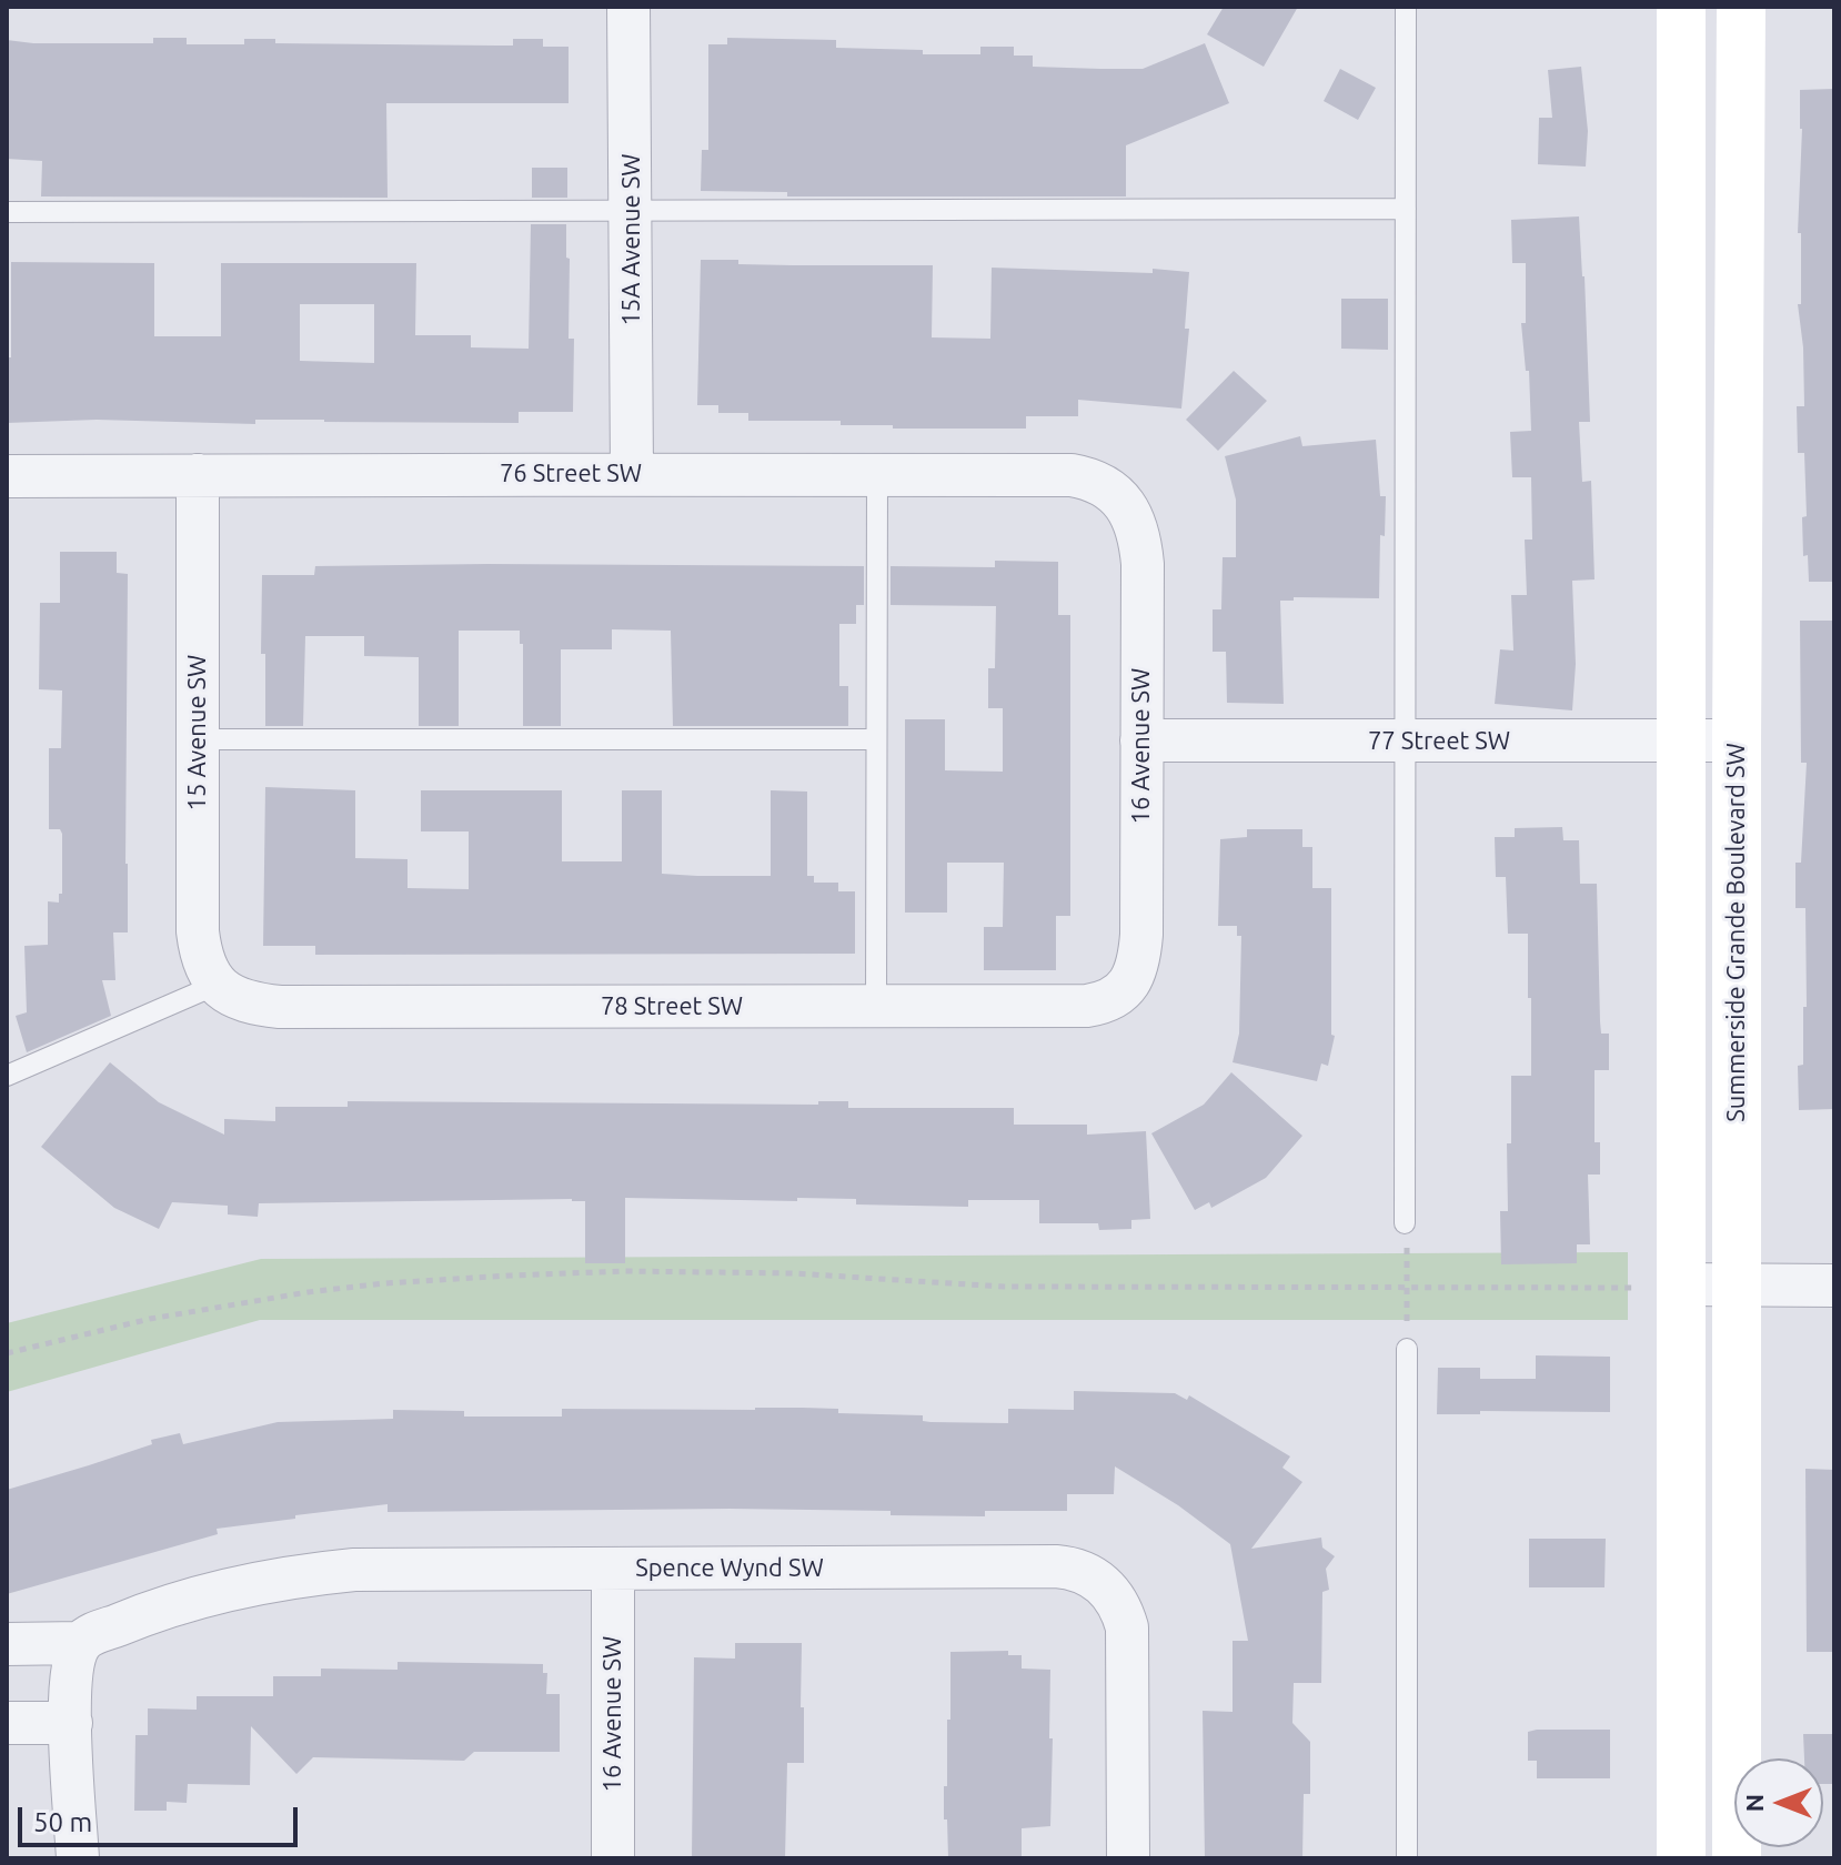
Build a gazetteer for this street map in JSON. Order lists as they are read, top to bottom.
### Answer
{
  "streets": {
    "street": [
      "15A Avenue SW",
      "76 Street SW",
      "15 Avenue SW",
      "77 Street SW",
      "16 Avenue SW",
      "Summerside Grande Boulevard SW",
      "78 Street SW",
      "Spence Wynd SW"
    ]
  },
  "crossings": [
    ["15A Avenue SW", "76 Street SW"],
    ["76 Street SW", "15 Avenue SW"],
    ["76 Street SW", "16 Avenue SW"],
    ["15 Avenue SW", "78 Street SW"],
    ["77 Street SW", "16 Avenue SW"],
    ["77 Street SW", "Summerside Grande Boulevard SW"],
    ["16 Avenue SW", "78 Street SW"],
    ["16 Avenue SW", "Spence Wynd SW"]
  ],
  "scale_bar": "50 m",
  "north": "left"
}
